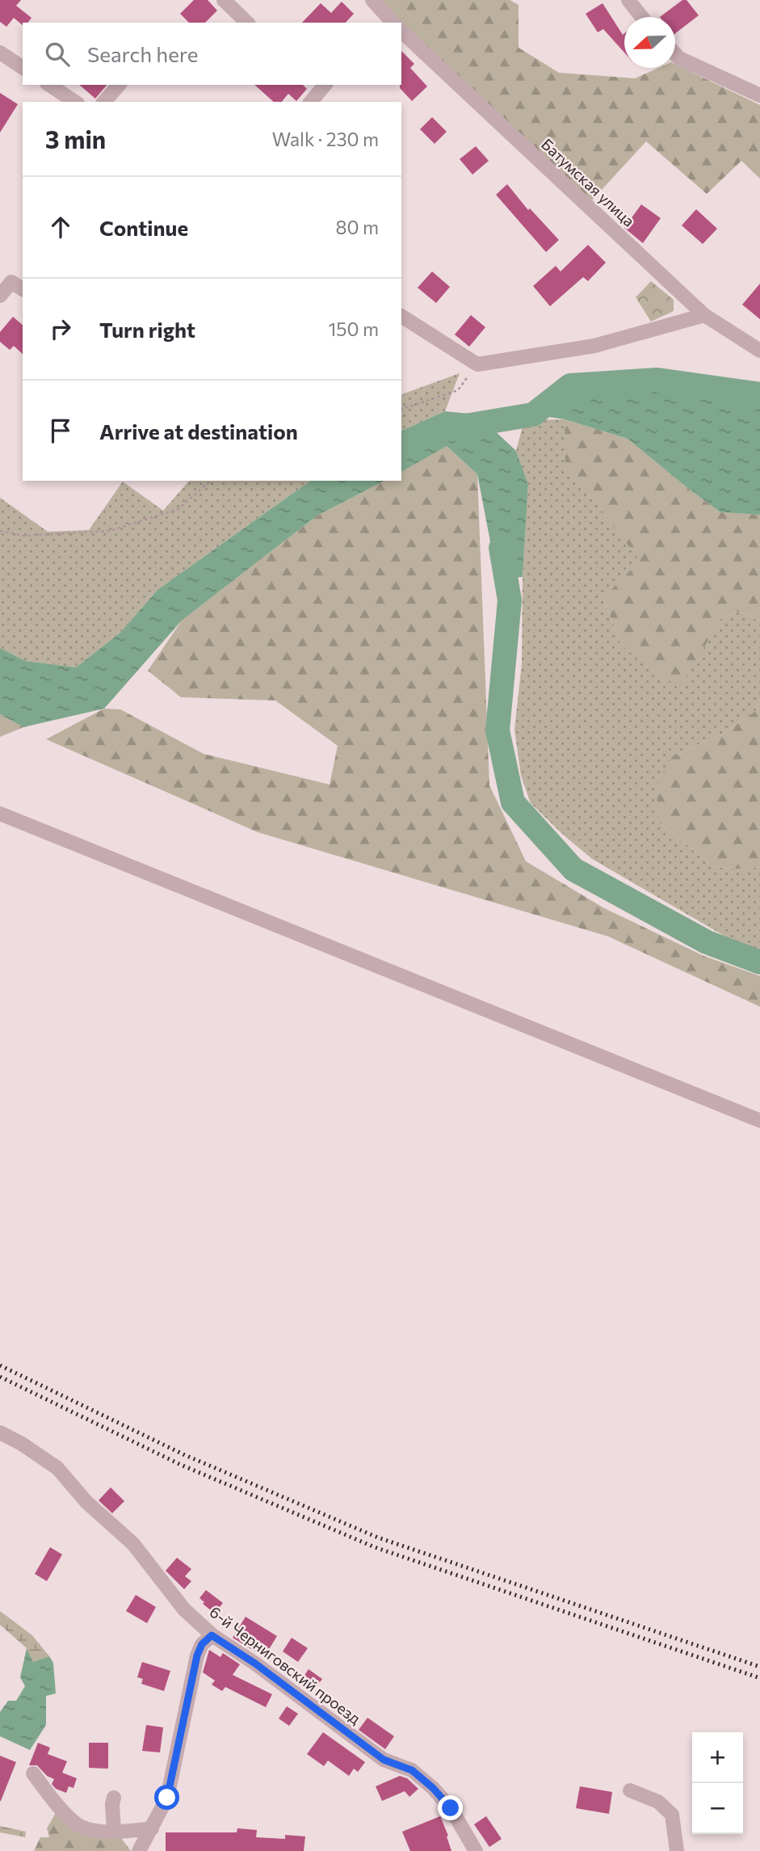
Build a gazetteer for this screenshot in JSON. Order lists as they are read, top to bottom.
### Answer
{
  "streets": {
    "street": ["Батумская улица", "6-й Черниговский проезд"]
  },
  "north": "left",
  "page": {
    "search": "Search here",
    "heading": ["3 min", "Walk · 230 m"],
    "list": [
      ["Continue", "80 m"],
      ["Turn right", "150 m"],
      "Arrive at destination"
    ],
    "map_buttons": ["+", "−"]
  }
}
